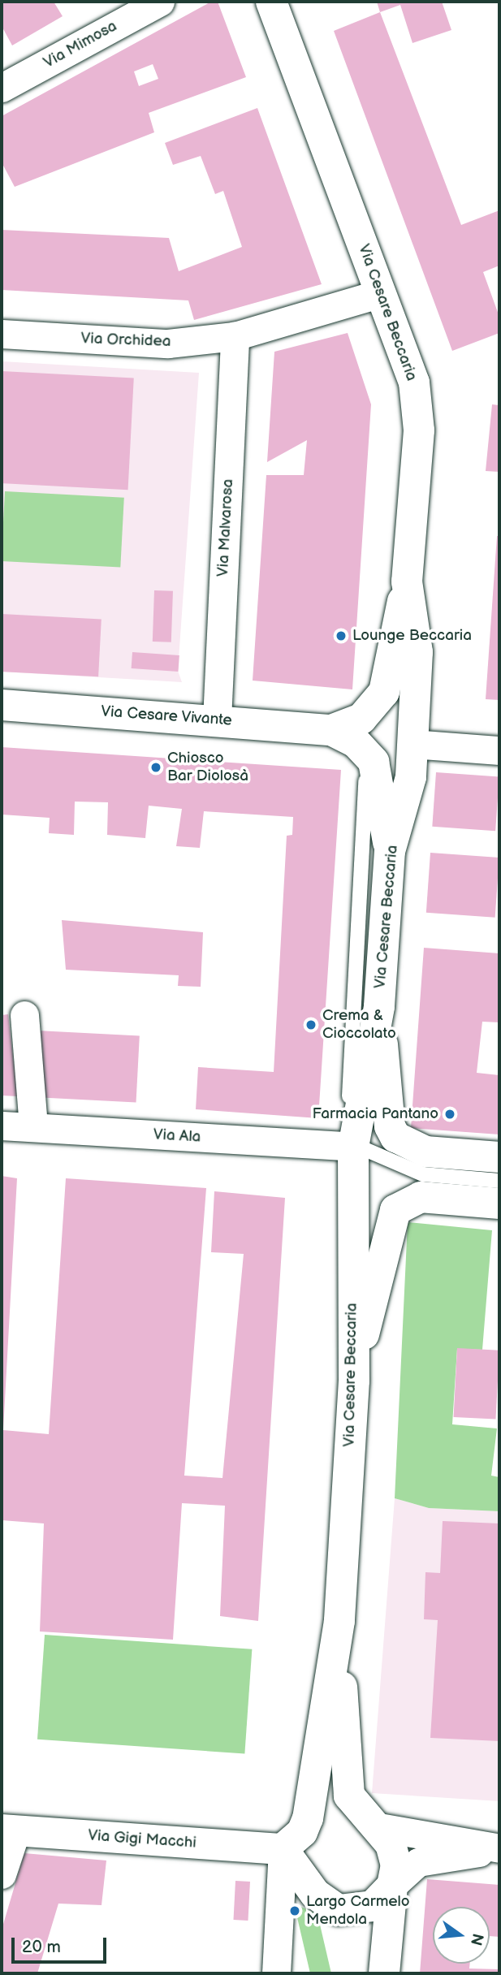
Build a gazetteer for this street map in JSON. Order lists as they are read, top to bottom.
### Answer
{
  "streets": {
    "main road": ["Via Cesare Beccaria", "Via Cesare Vivante", "Via Gigi Macchi"],
    "street": [
      "Via Mimosa",
      "Via Orchidea",
      "Via Malvarosa",
      "Via Ala"
    ]
  },
  "crossings": [
    ["Via Cesare Beccaria", "Via Orchidea"],
    ["Via Cesare Beccaria", "Via Ala"],
    ["Via Orchidea", "Via Malvarosa"],
    ["Via Malvarosa", "Via Cesare Vivante"]
  ],
  "places": [
    "Lounge Beccaria",
    "Chiosco Bar Diolosà",
    "Crema & Cioccolato",
    "Farmacia Pantano",
    "Largo Carmelo Mendola"
  ],
  "scale_bar": "20 m",
  "north": "right"
}
